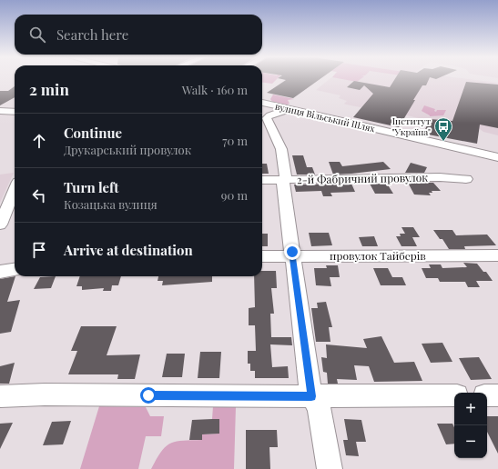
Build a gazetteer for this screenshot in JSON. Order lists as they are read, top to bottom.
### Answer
{
  "streets": {
    "street": ["вулиця Вільський Шлях", "2-й Фабричний провулок", "провулок Тайберів"]
  },
  "places": {
    "bus stop": ["Інститут \"Україна\""]
  },
  "page": {
    "search": "Search here",
    "heading": ["2 min", "Walk · 160 m"],
    "list": [
      ["Continue", "Друкарський провулок", "70 m"],
      ["Turn left", "Козацька вулиця", "90 m"],
      "Arrive at destination"
    ],
    "map_buttons": ["+", "−"]
  }
}
